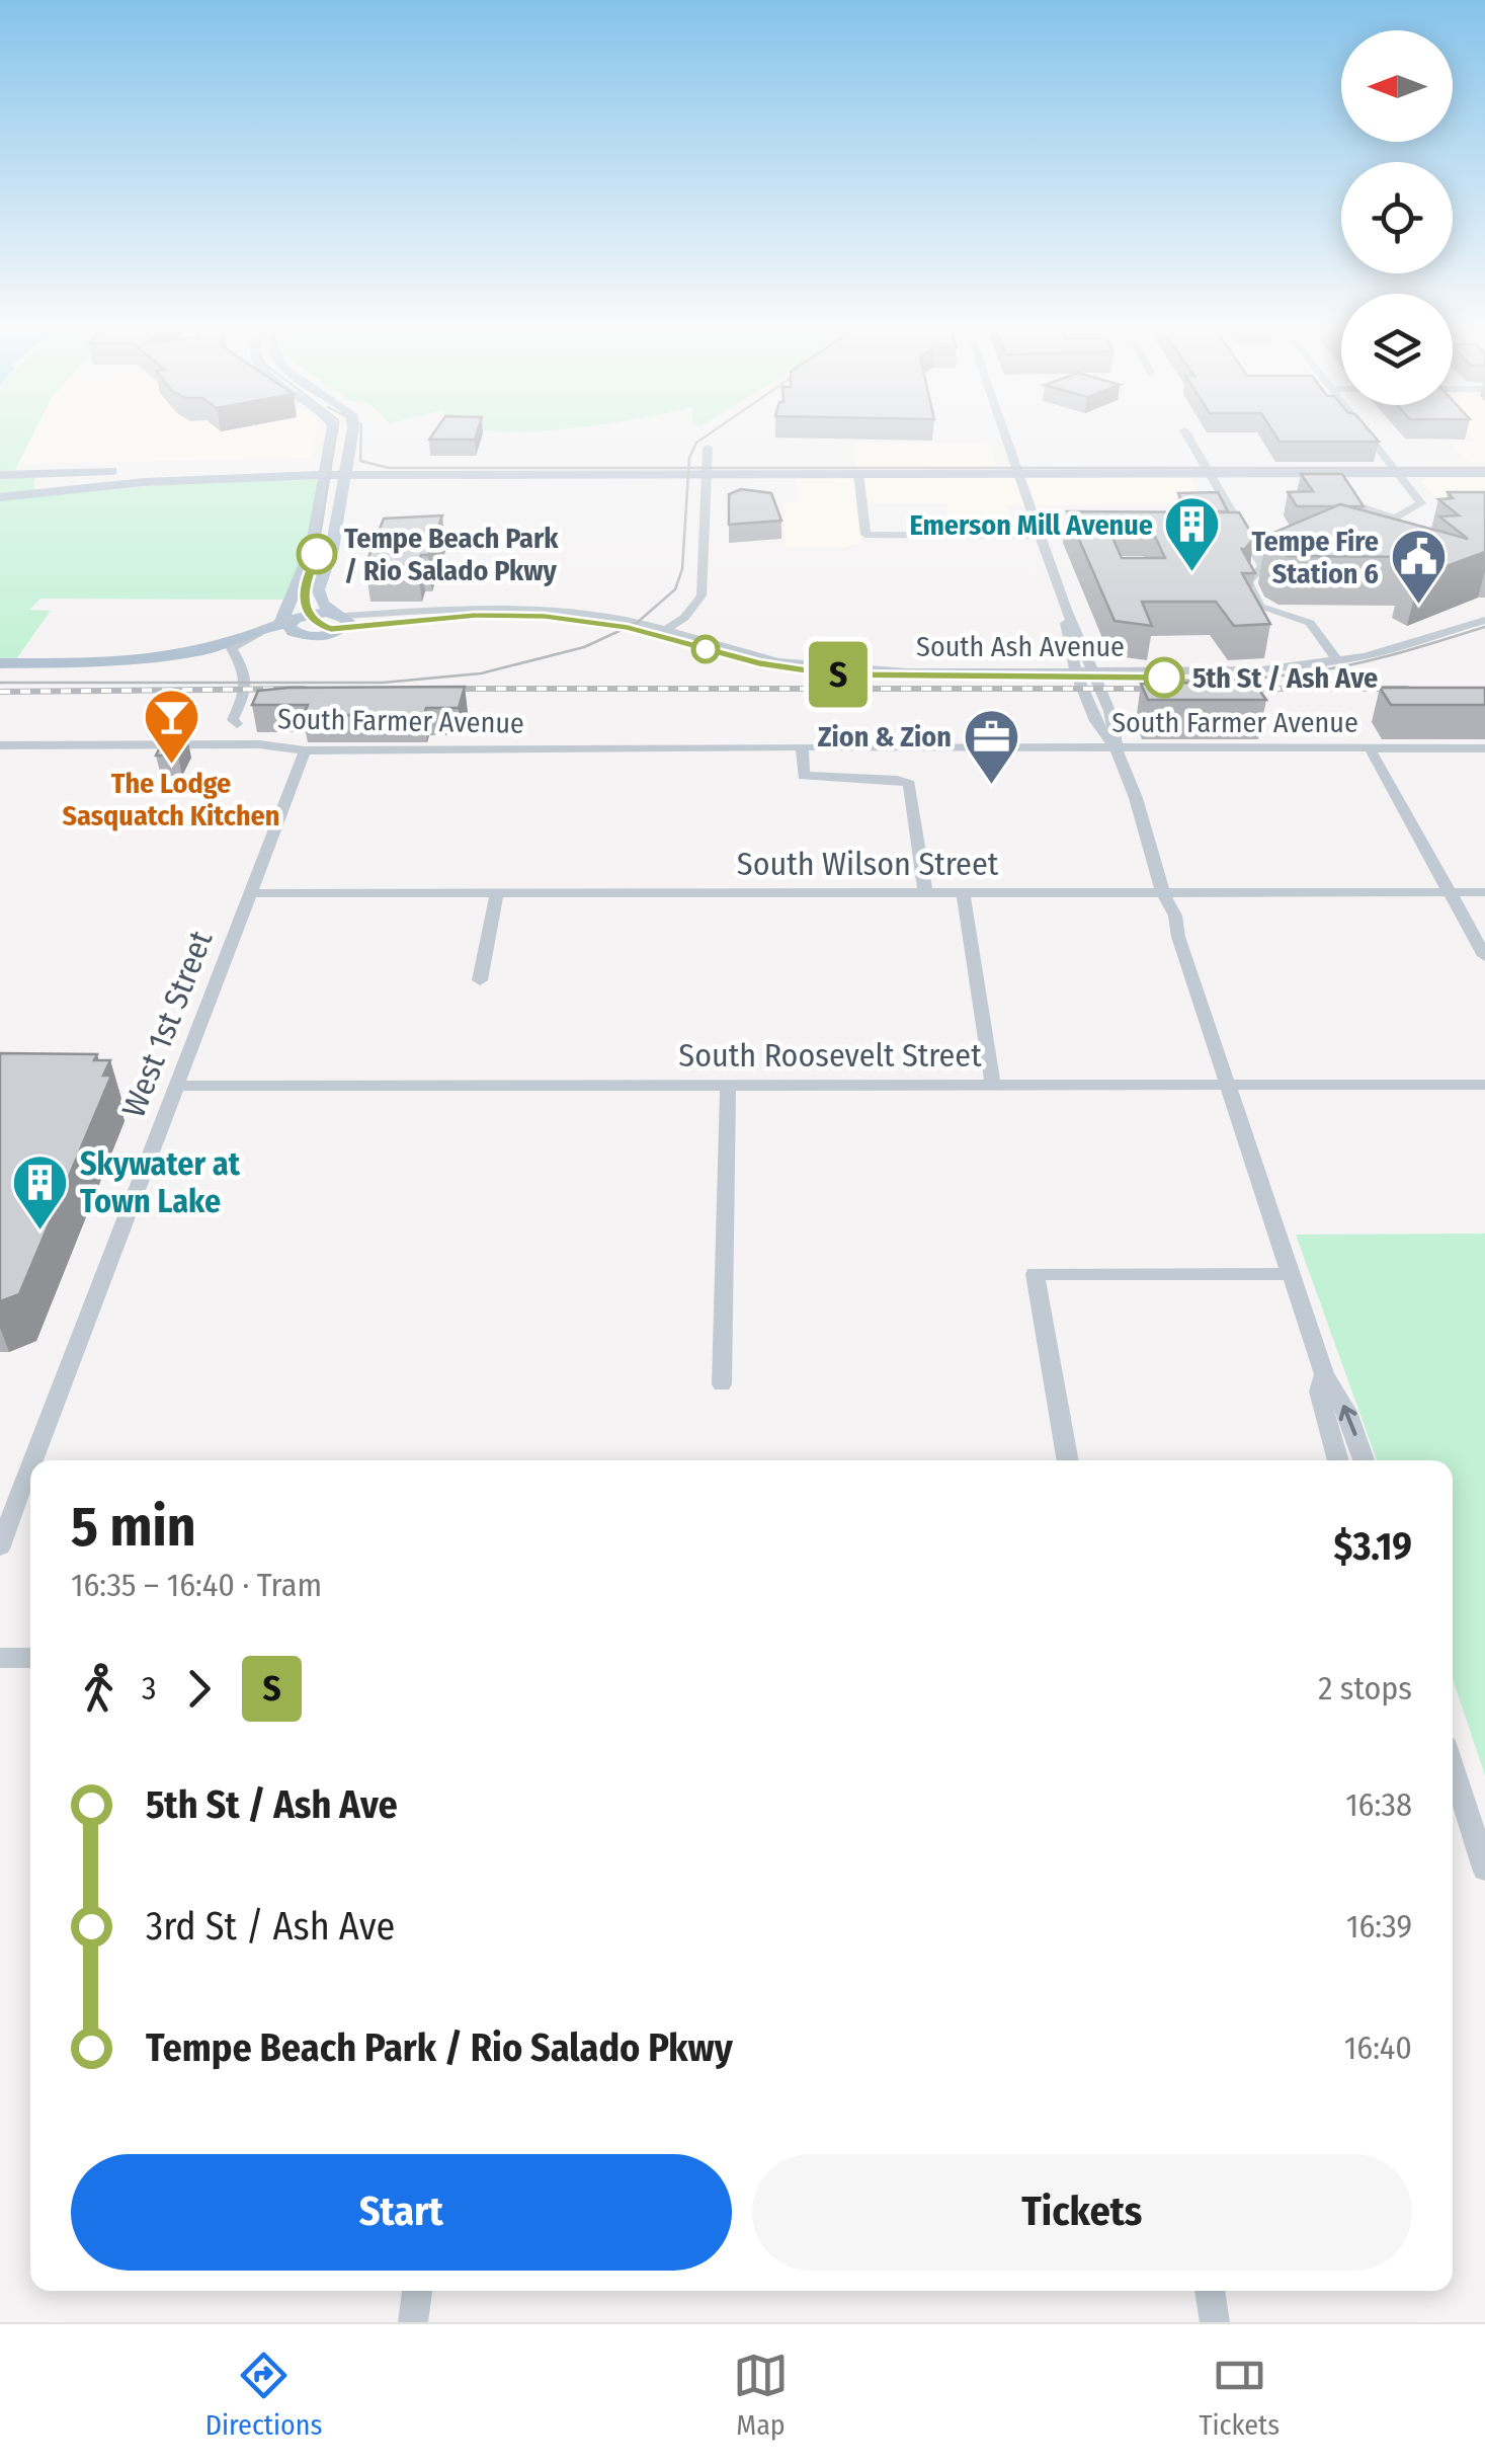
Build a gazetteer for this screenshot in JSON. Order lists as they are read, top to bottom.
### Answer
{
  "streets": {
    "street": [
      "South Ash Avenue",
      "South Farmer Avenue",
      "South Wilson Street",
      "West 1st Street",
      "South Roosevelt Street"
    ]
  },
  "crossings": [
    ["South Farmer Avenue", "West 1st Street"],
    ["South Wilson Street", "West 1st Street"],
    ["West 1st Street", "South Roosevelt Street"]
  ],
  "places": {
    "other": ["Tempe Beach Park / Rio Salado Pkwy", "5th St / Ash Ave"],
    "building": ["Emerson Mill Avenue", "Skywater at Town Lake"],
    "public building": ["Tempe Fire Station 6"],
    "bar": ["The Lodge Sasquatch Kitchen"],
    "office": ["Zion & Zion"]
  },
  "lines": ["tram line S"],
  "north": "left",
  "page": {
    "on_map": "S",
    "heading": ["5 min", "16:35 – 16:40 · Tram", "$3.19"],
    "legs": ["3", "S", "2 stops"],
    "list": [
      {
        "name": "5th St / Ash Ave",
        "value": "16:38"
      },
      {
        "name": "3rd St / Ash Ave",
        "value": "16:39"
      },
      {
        "name": "Tempe Beach Park / Rio Salado Pkwy",
        "value": "16:40"
      }
    ],
    "buttons": ["Start", "Tickets"],
    "tabs": ["Directions", "Map", "Tickets"]
  }
}
